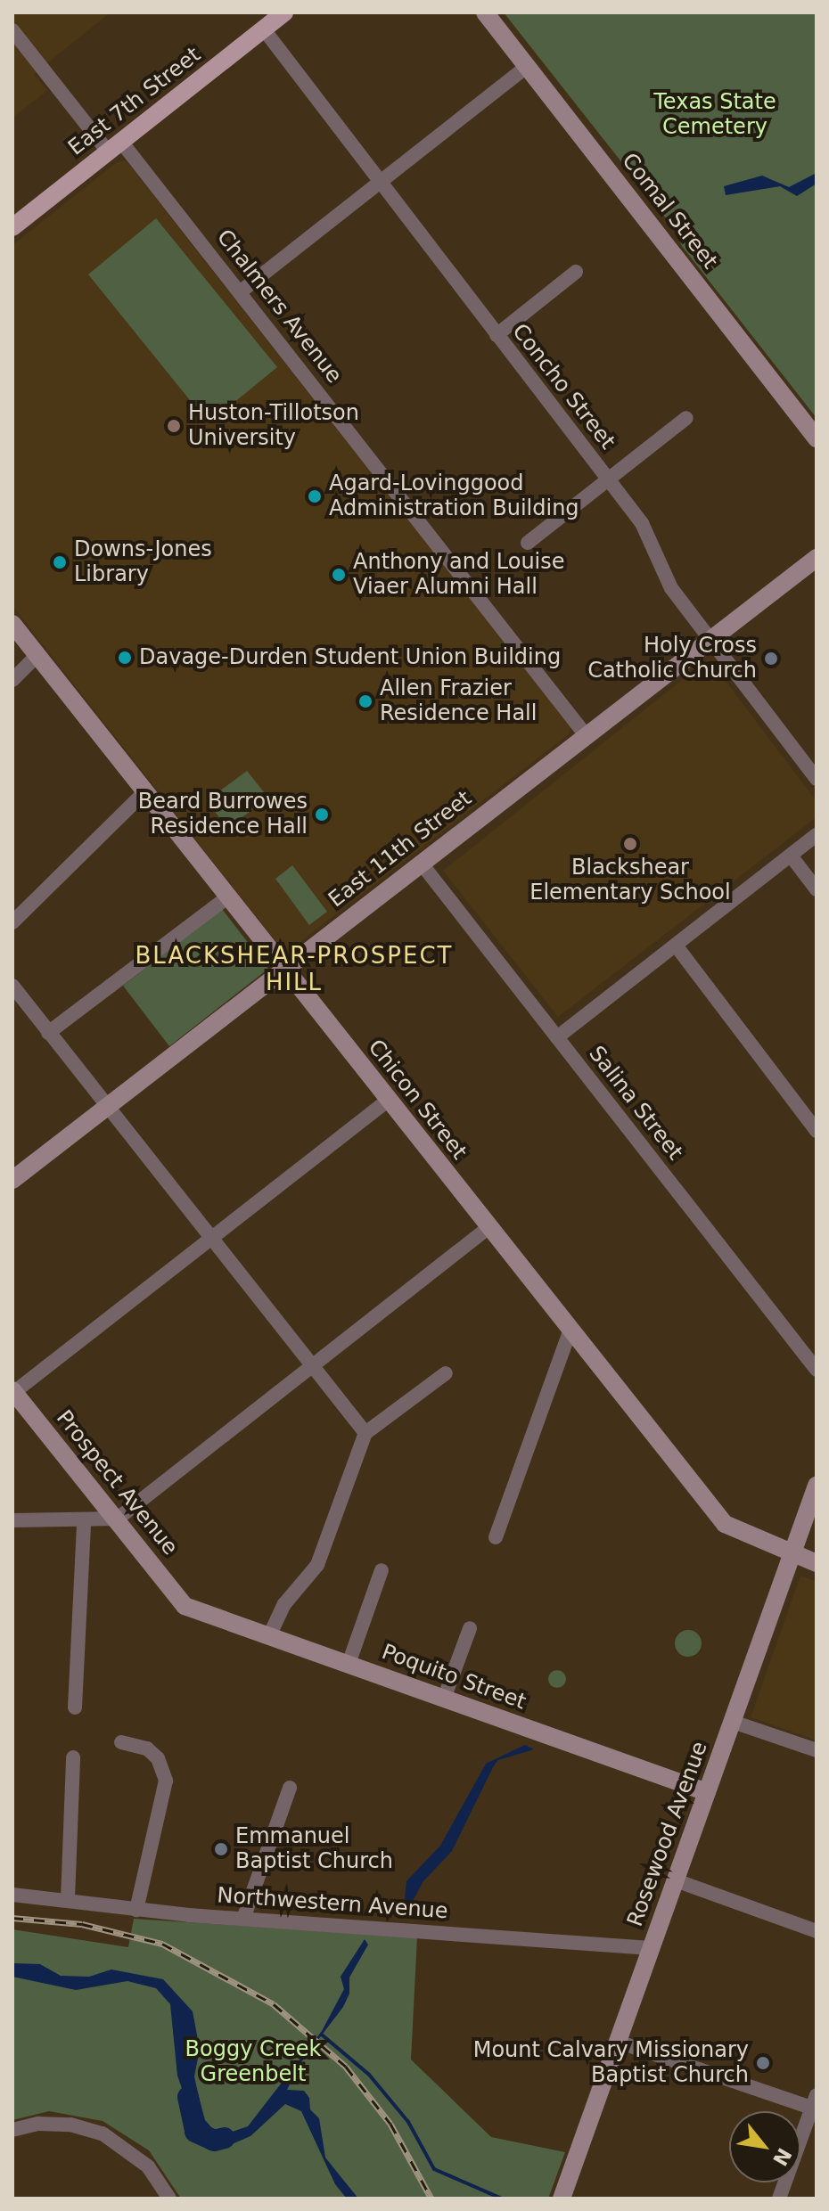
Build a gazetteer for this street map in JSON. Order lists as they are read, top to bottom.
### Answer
{
  "streets": {
    "main road": ["East 7th Street"],
    "street": [
      "Comal Street",
      "Chalmers Avenue",
      "Concho Street",
      "East 11th Street",
      "Chicon Street",
      "Salina Street",
      "Prospect Avenue",
      "Poquito Street",
      "Rosewood Avenue",
      "Northwestern Avenue"
    ]
  },
  "crossings": [
    ["East 7th Street", "Chalmers Avenue"],
    ["East 7th Street", "Concho Street"],
    ["Chalmers Avenue", "East 11th Street"],
    ["Concho Street", "East 11th Street"],
    ["East 11th Street", "Chicon Street"],
    ["East 11th Street", "Salina Street"],
    ["Chicon Street", "Rosewood Avenue"],
    ["Prospect Avenue", "Poquito Street"],
    ["Poquito Street", "Rosewood Avenue"],
    ["Rosewood Avenue", "Northwestern Avenue"]
  ],
  "districts": ["BLACKSHEAR-PROSPECT HILL"],
  "parks": ["Texas State Cemetery", "Boggy Creek Greenbelt"],
  "places": [
    "Huston-Tillotson University",
    "Agard-Lovinggood Administration Building",
    "Downs-Jones Library",
    "Anthony and Louise Viaer Alumni Hall",
    "Davage-Durden Student Union Building",
    "Holy Cross Catholic Church",
    "Allen Frazier Residence Hall",
    "Beard Burrowes Residence Hall",
    "Blackshear Elementary School",
    "Emmanuel Baptist Church",
    "Mount Calvary Missionary Baptist Church"
  ],
  "north": "bottom right"
}
